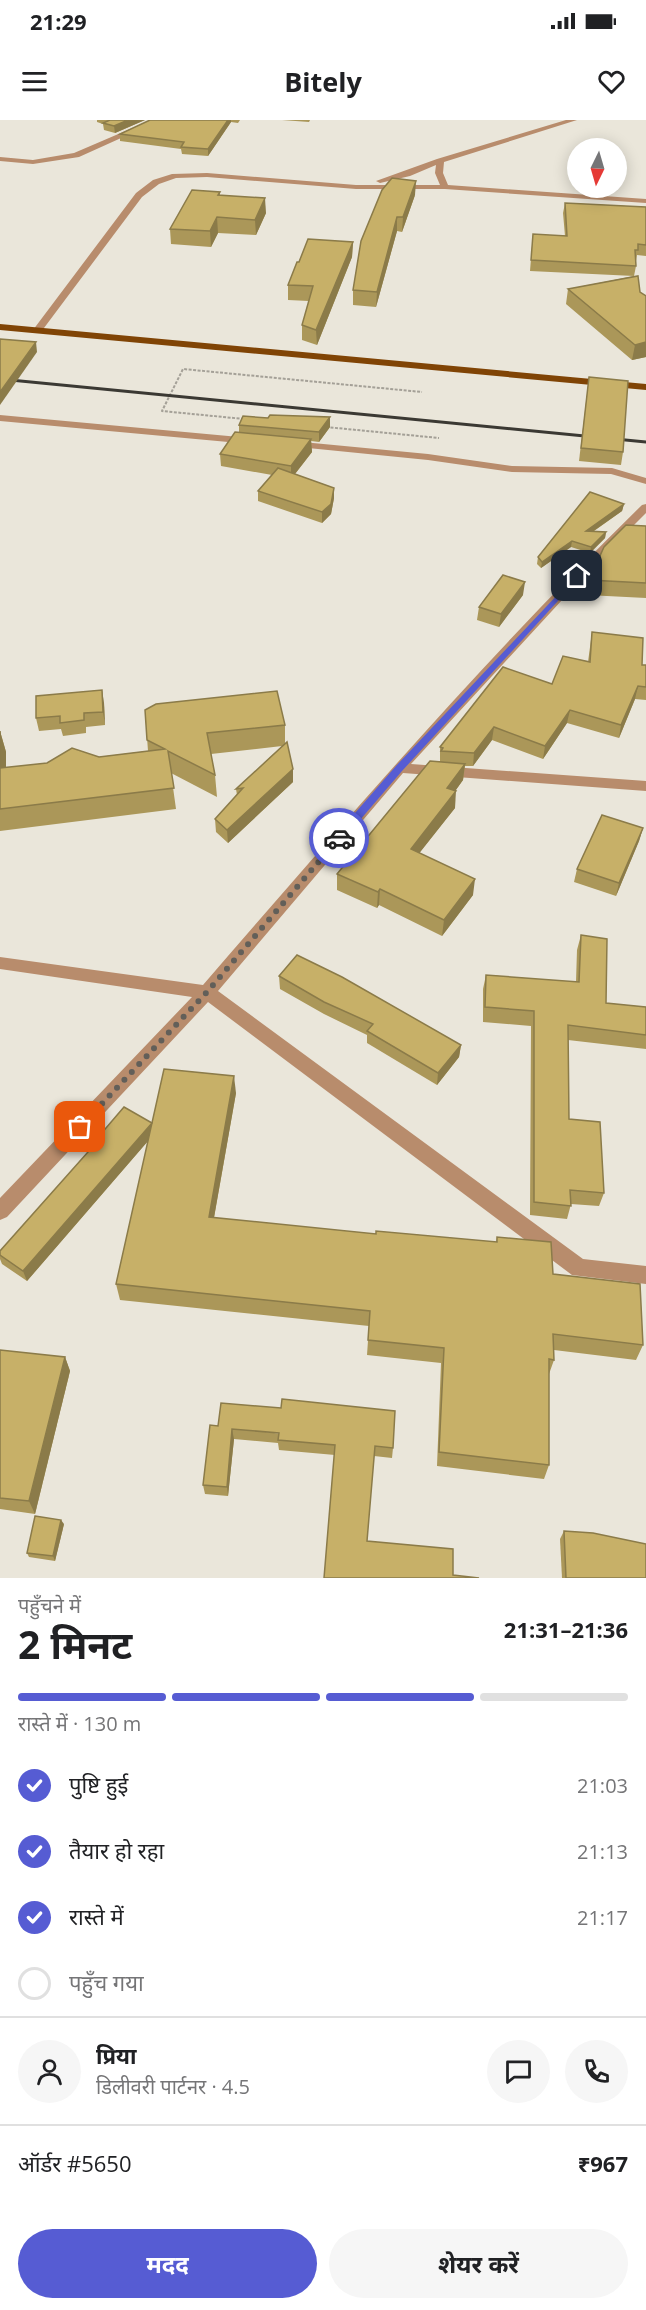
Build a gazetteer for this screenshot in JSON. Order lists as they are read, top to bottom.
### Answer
{
  "north": "bottom",
  "page": {
    "status": "21:29",
    "header": "Bitely",
    "heading": ["2 मिनट", "पहुँचने में", "21:31–21:36"],
    "panel": [
      "प्रिया",
      "डिलीवरी पार्टनर · 4.5",
      "ऑर्डर #5650",
      "₹967"
    ],
    "bar": "रास्ते में · 130 m",
    "list": [
      ["पुष्टि हुई", "21:03"],
      ["तैयार हो रहा", "21:13"],
      ["रास्ते में", "21:17"],
      "पहुँच गया"
    ],
    "buttons": ["मदद", "शेयर करें"]
  }
}
